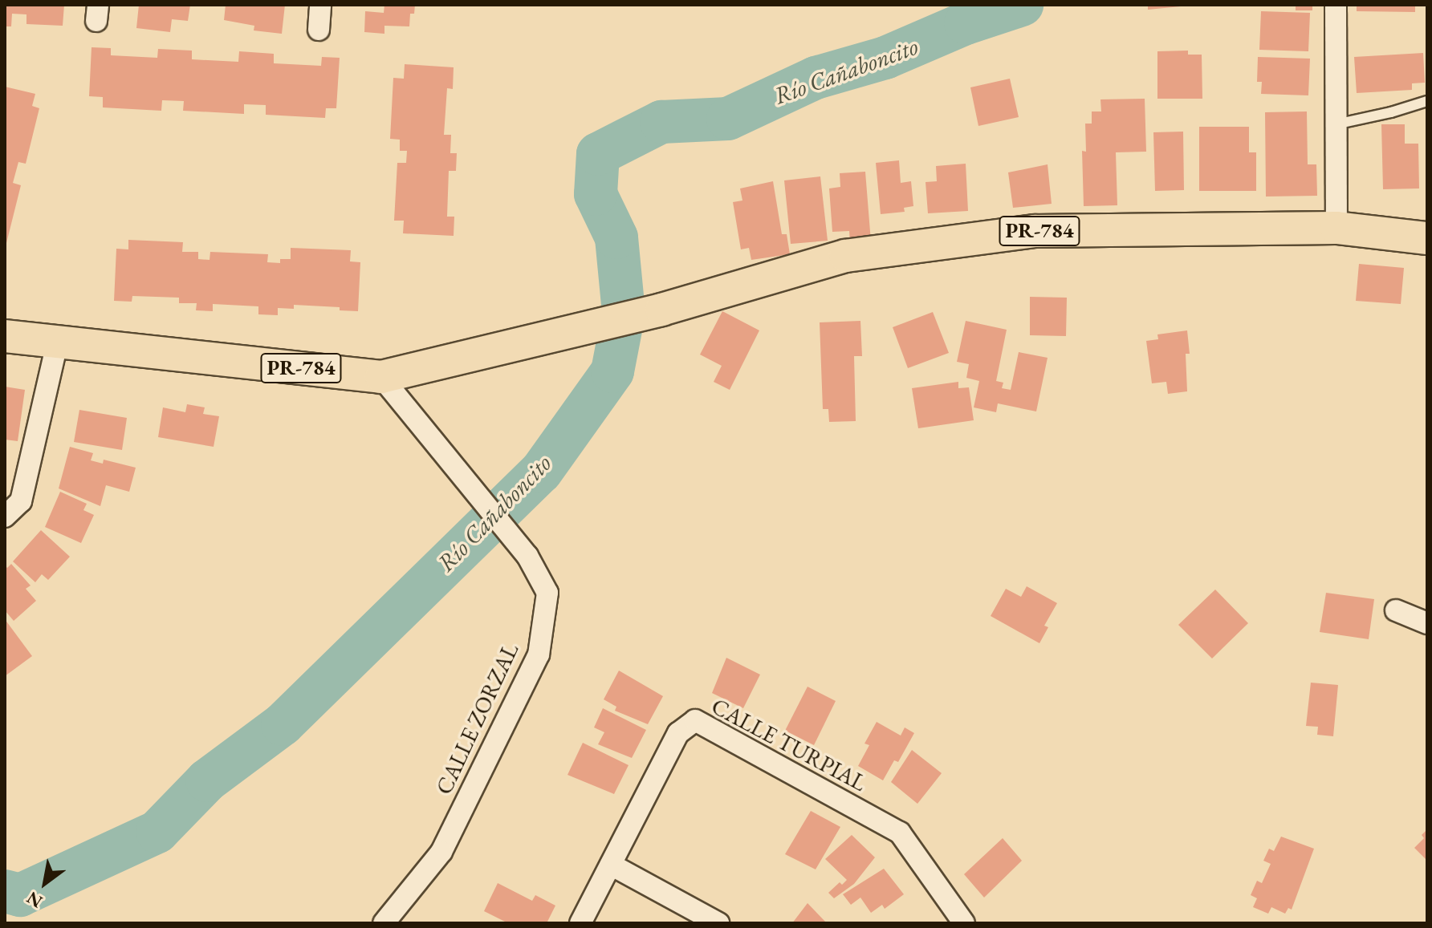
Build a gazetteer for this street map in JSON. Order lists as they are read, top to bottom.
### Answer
{
  "streets": {
    "main road": ["PR-784"],
    "street": ["CALLE ZORZAL", "CALLE TURPIAL"]
  },
  "crossings": [
    ["PR-784", "CALLE ZORZAL"]
  ],
  "water": ["Río Cañaboncito"],
  "north": "bottom left"
}
